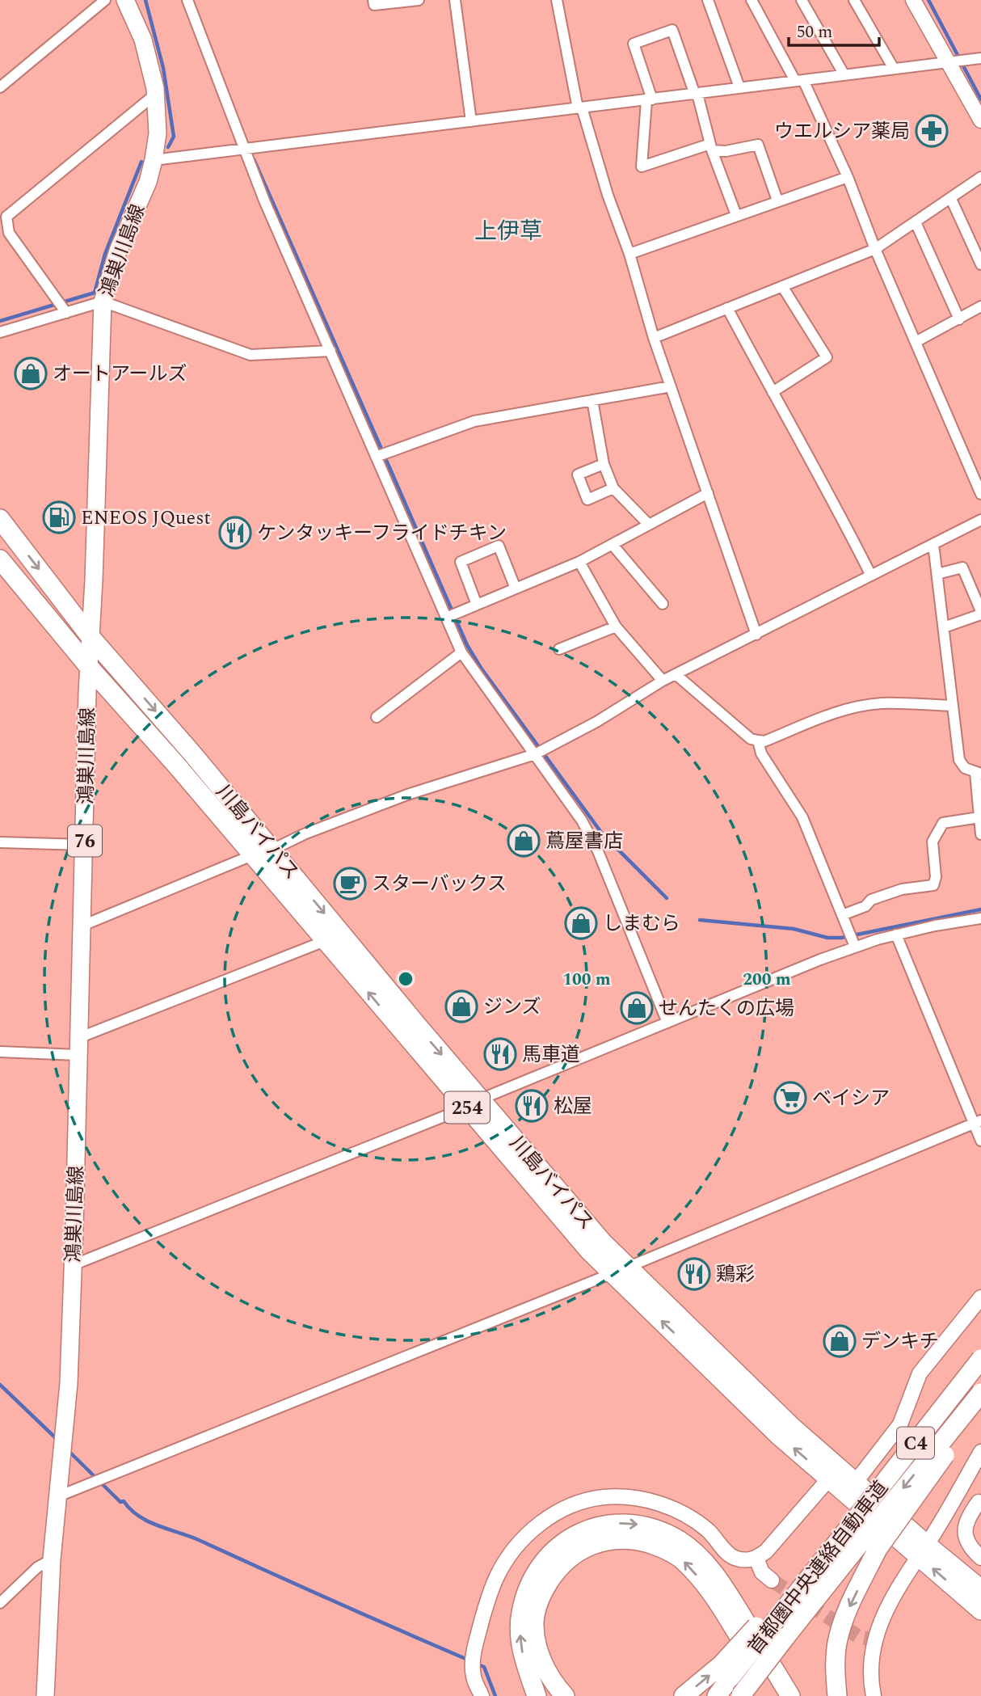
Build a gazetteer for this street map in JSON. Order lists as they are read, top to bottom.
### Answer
{
  "streets": {
    "highway": [
      "川島バイパス",
      "254",
      "C4",
      "首都圏中央連絡自動車道"
    ],
    "main road": ["鴻巣川島線", "76"]
  },
  "crossings": [
    ["鴻巣川島線", "川島バイパス"],
    ["C4", "首都圏中央連絡自動車道"]
  ],
  "districts": ["上伊草"],
  "places": {
    "pharmacy": ["ウエルシア薬局"],
    "shop": [
      "オートアールズ",
      "蔦屋書店",
      "しまむら",
      "ジンズ",
      "せんたくの広場",
      "デンキチ"
    ],
    "fuel station": ["ENEOS JQuest"],
    "restaurant": [
      "ケンタッキーフライドチキン",
      "馬車道",
      "松屋",
      "鶏彩"
    ],
    "cafe": ["スターバックス"],
    "supermarket": ["ベイシア"]
  },
  "scale_bar": "50 m",
  "rings": ["100 m", "200 m"]
}
